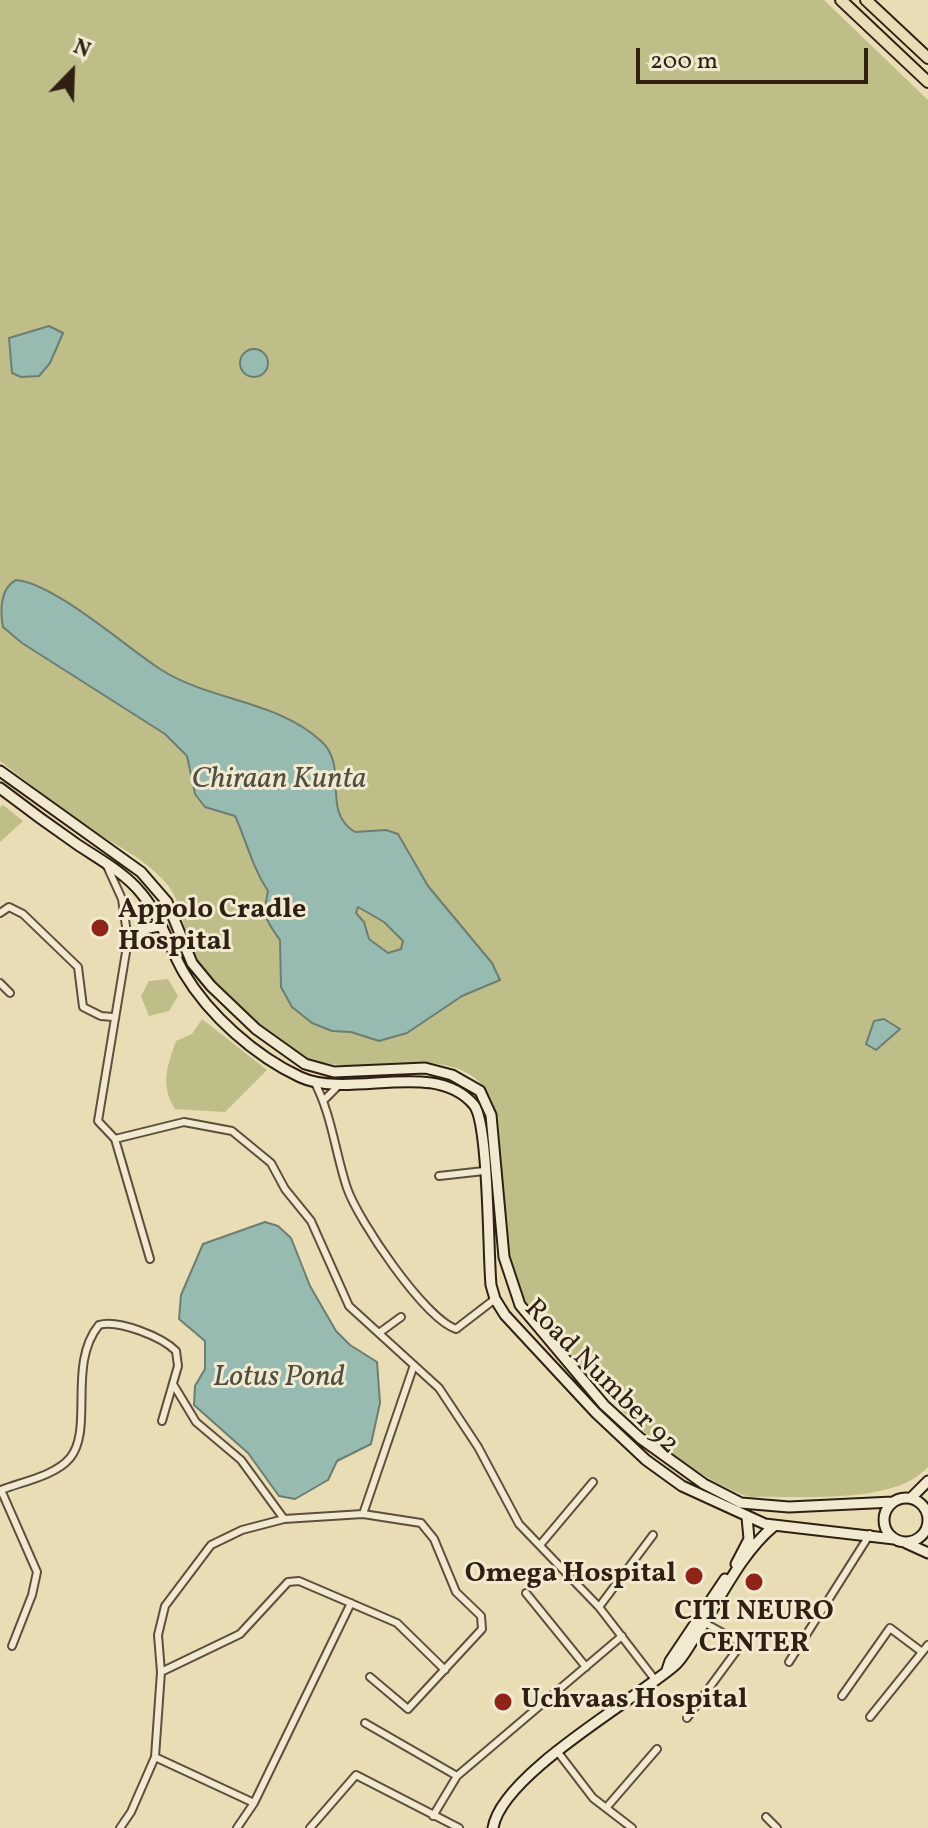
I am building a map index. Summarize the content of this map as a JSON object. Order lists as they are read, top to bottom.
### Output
{
  "streets": {
    "main road": ["Road Number 92"]
  },
  "water": ["Chiraan Kunta", "Lotus Pond"],
  "places": [
    "Appolo Cradle Hospital",
    "Omega Hospital",
    "CITI NEURO CENTER",
    "Uchvaas Hospital"
  ],
  "scale_bar": "200 m",
  "north": "top right"
}
